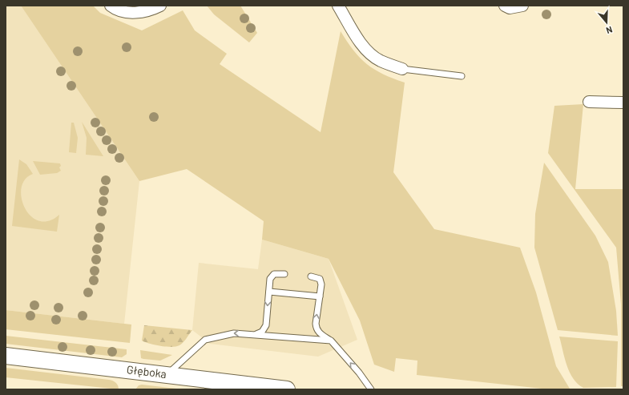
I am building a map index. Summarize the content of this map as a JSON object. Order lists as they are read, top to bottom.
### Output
{
  "streets": {
    "street": ["Głęboka"]
  },
  "north": "bottom"
}
